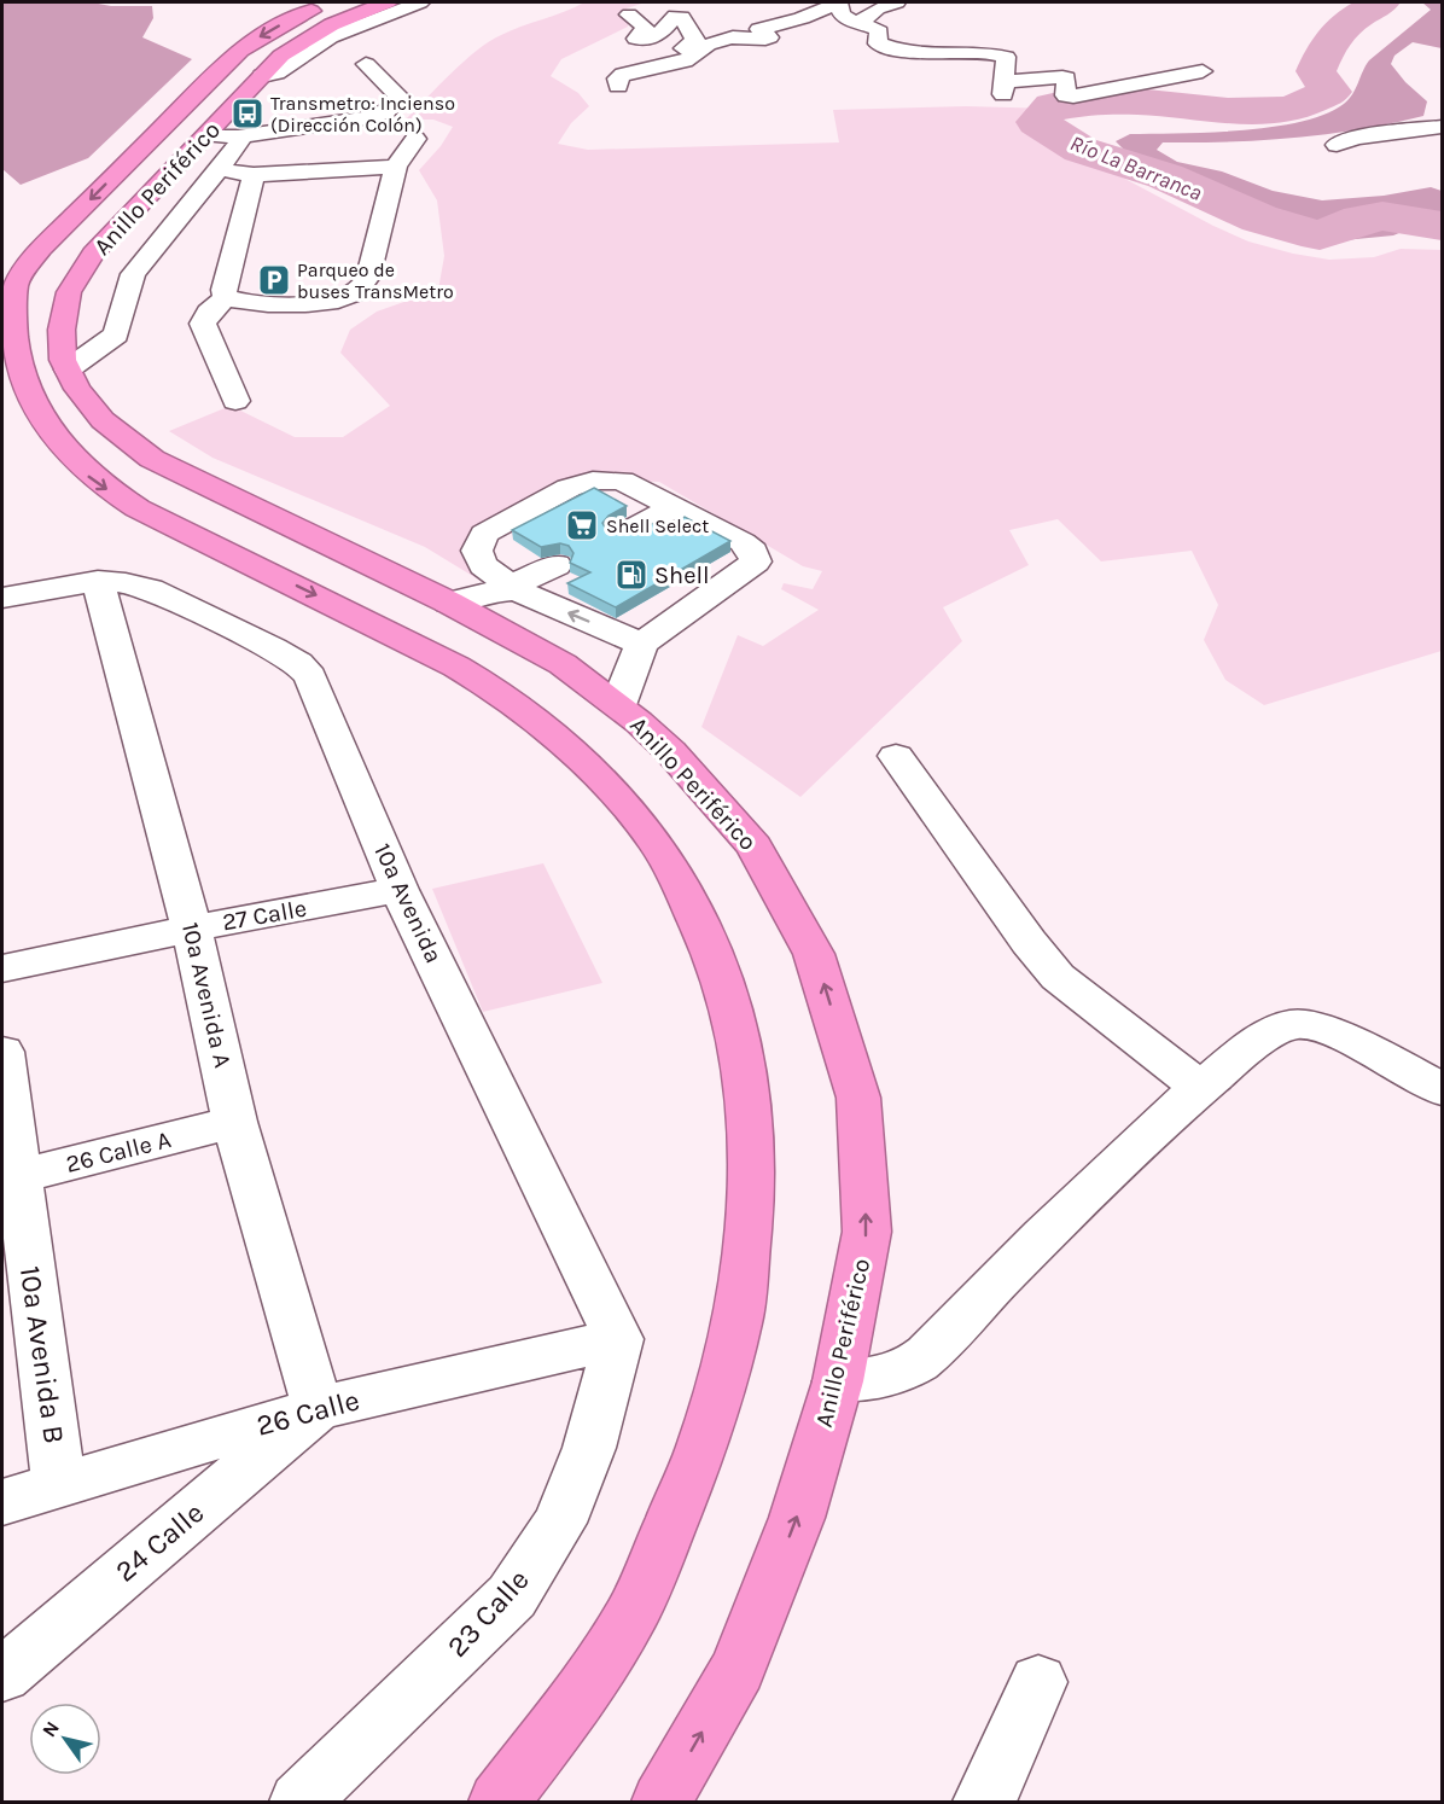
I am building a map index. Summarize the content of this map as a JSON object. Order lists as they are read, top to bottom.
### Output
{
  "streets": {
    "highway": ["Anillo Periférico"],
    "street": [
      "10a Avenida",
      "27 Calle",
      "10a Avenida A",
      "26 Calle A",
      "10a Avenida B",
      "26 Calle",
      "24 Calle",
      "23 Calle"
    ]
  },
  "crossings": [
    ["10a Avenida", "27 Calle"],
    ["10a Avenida", "10a Avenida A"],
    ["10a Avenida", "26 Calle"],
    ["10a Avenida", "23 Calle"],
    ["27 Calle", "10a Avenida A"],
    ["10a Avenida A", "26 Calle A"],
    ["10a Avenida A", "26 Calle"],
    ["10a Avenida A", "24 Calle"],
    ["26 Calle A", "10a Avenida B"],
    ["10a Avenida B", "26 Calle"],
    ["26 Calle", "24 Calle"],
    ["26 Calle", "23 Calle"]
  ],
  "water": ["Río La Barranca"],
  "places": {
    "bus stop": ["Transmetro: Incienso (Dirección Colón)"],
    "parking": ["Parqueo de buses TransMetro"],
    "supermarket": ["Shell Select"],
    "fuel station": ["Shell"]
  },
  "north": "top left"
}
